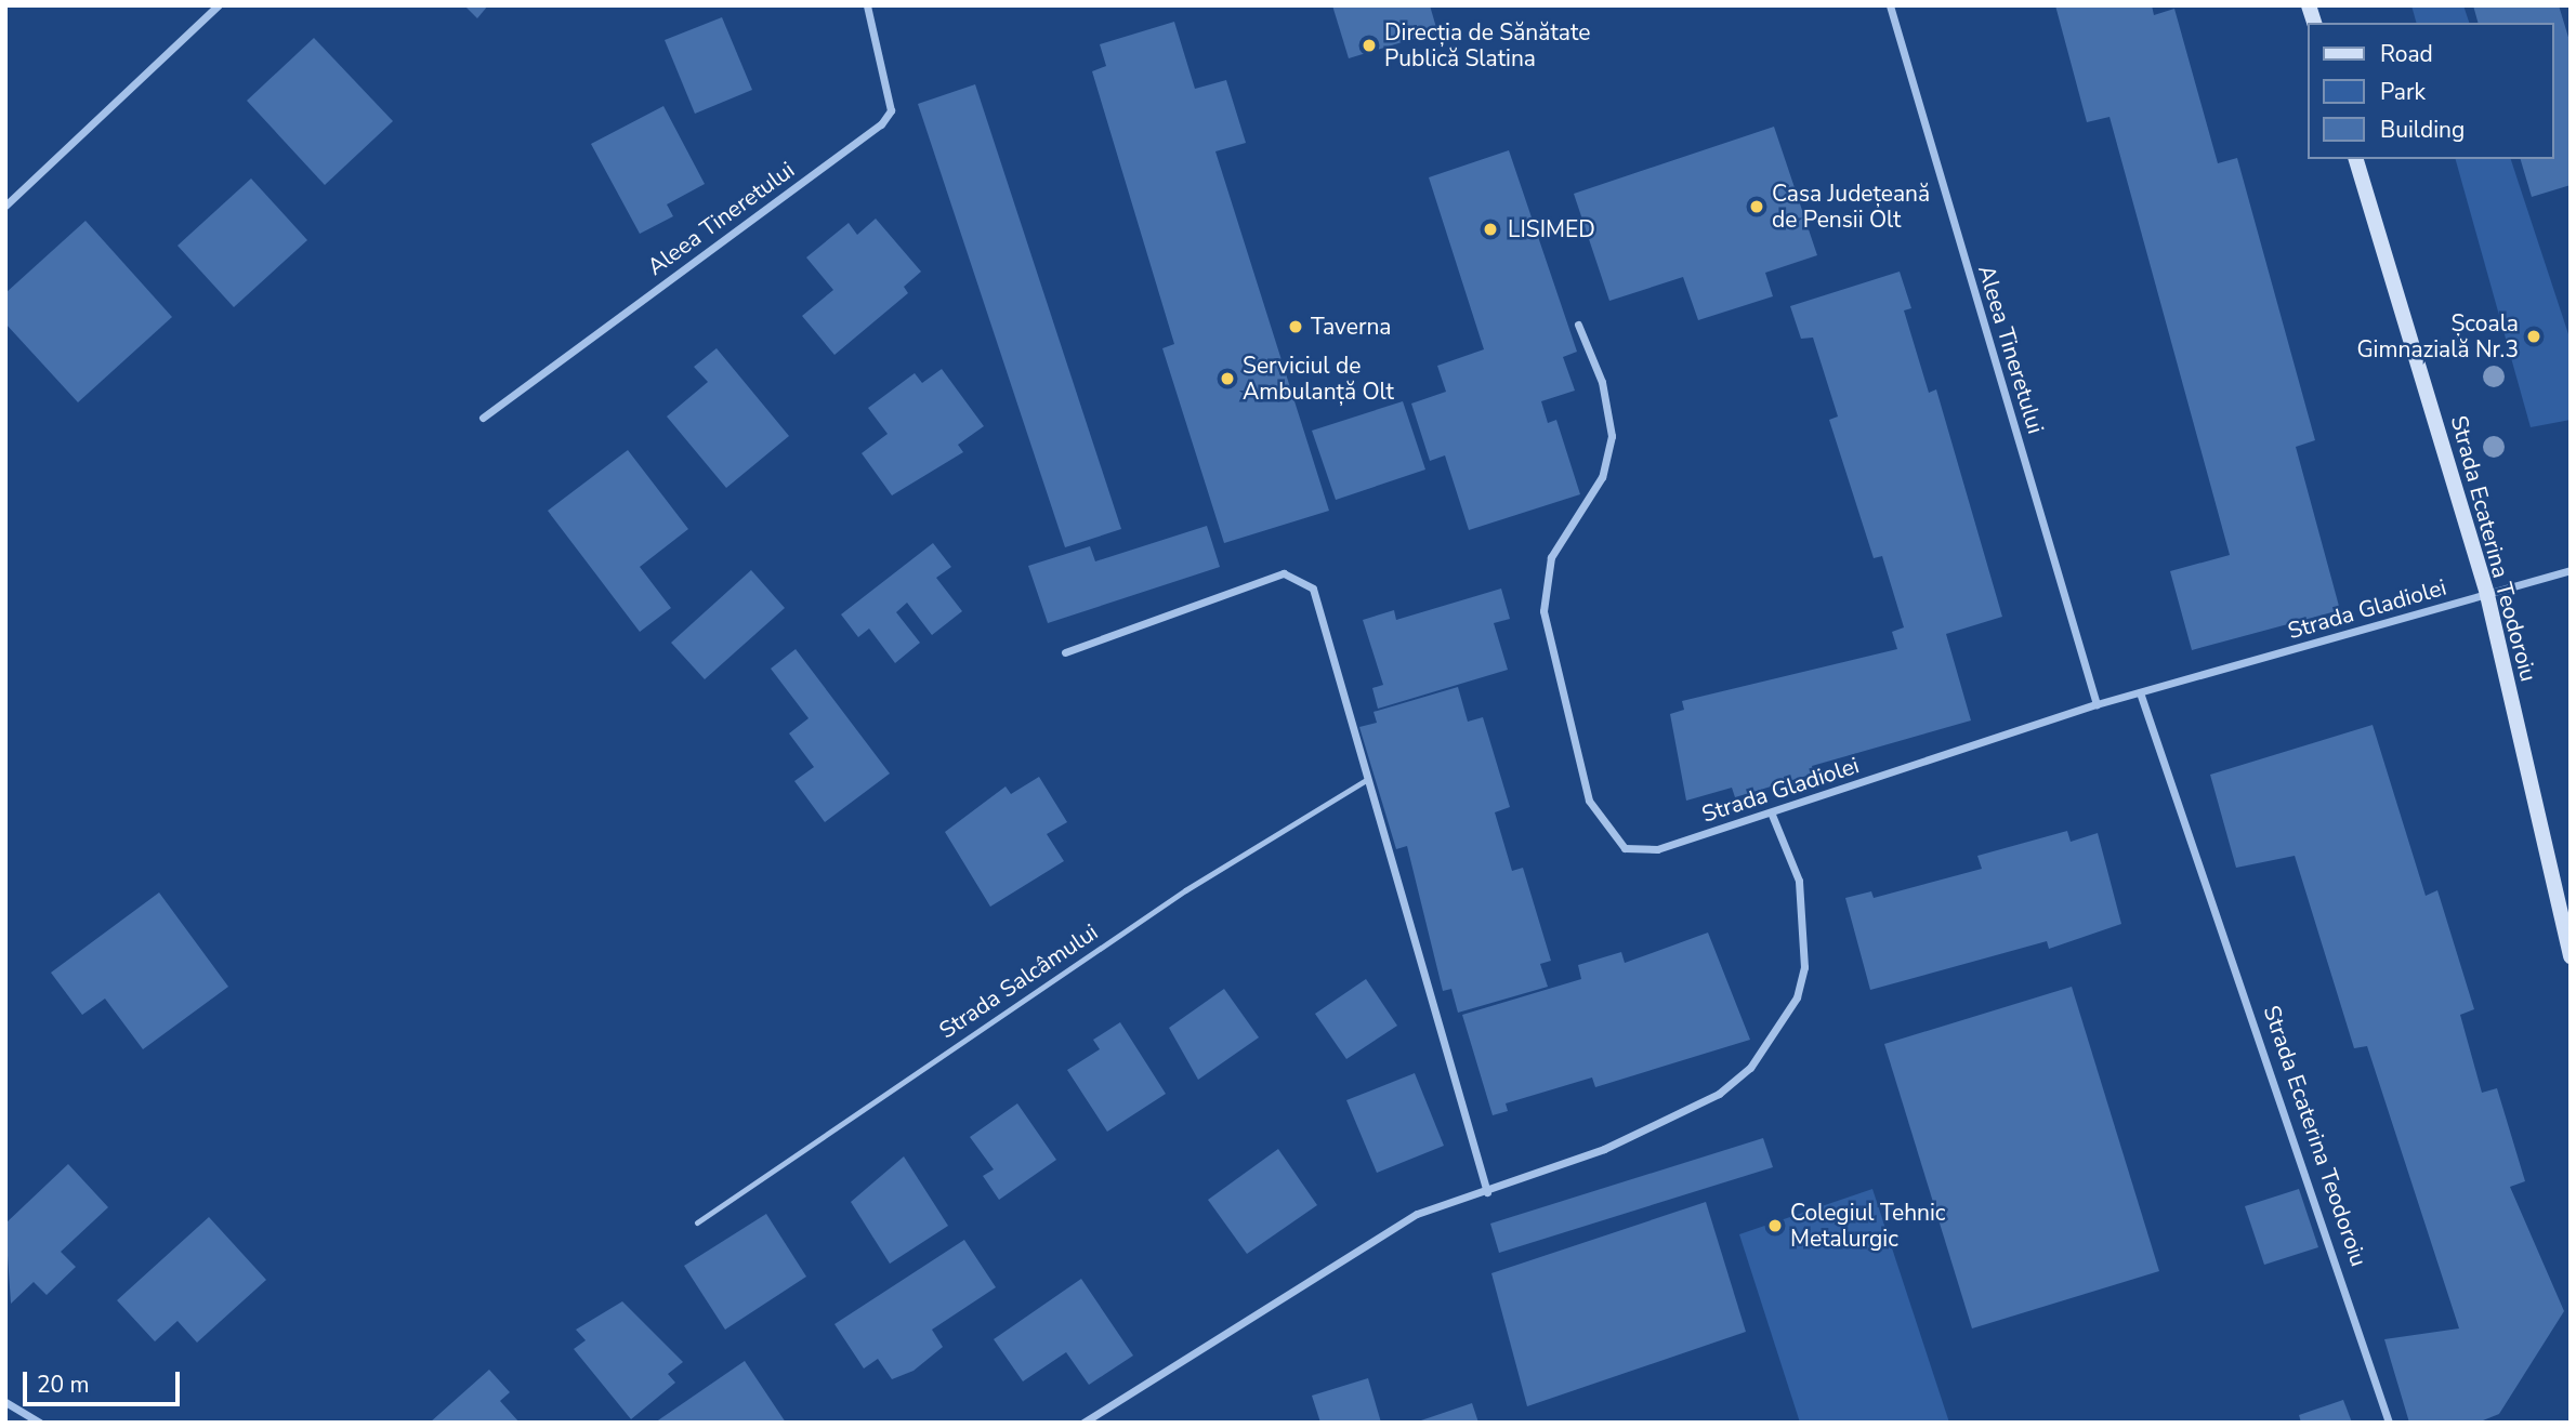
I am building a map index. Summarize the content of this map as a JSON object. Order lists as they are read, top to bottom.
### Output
{
  "streets": {
    "main road": ["Strada Ecaterina Teodoroiu"],
    "street": ["Aleea Tineretului", "Strada Gladiolei"],
    "lane": ["Strada Salcâmului"]
  },
  "crossings": [
    ["Aleea Tineretului", "Strada Gladiolei"],
    ["Strada Ecaterina Teodoroiu", "Strada Gladiolei"]
  ],
  "places": [
    "Direcția de Sănătate Publică Slatina",
    "Casa Județeană de Pensii Olt",
    "LISIMED",
    "Taverna",
    "Școala Gimnazială Nr.3",
    "Serviciul de Ambulanță Olt",
    "Colegiul Tehnic Metalurgic"
  ],
  "legend": ["Road", "Park", "Building"],
  "scale_bar": "20 m"
}
